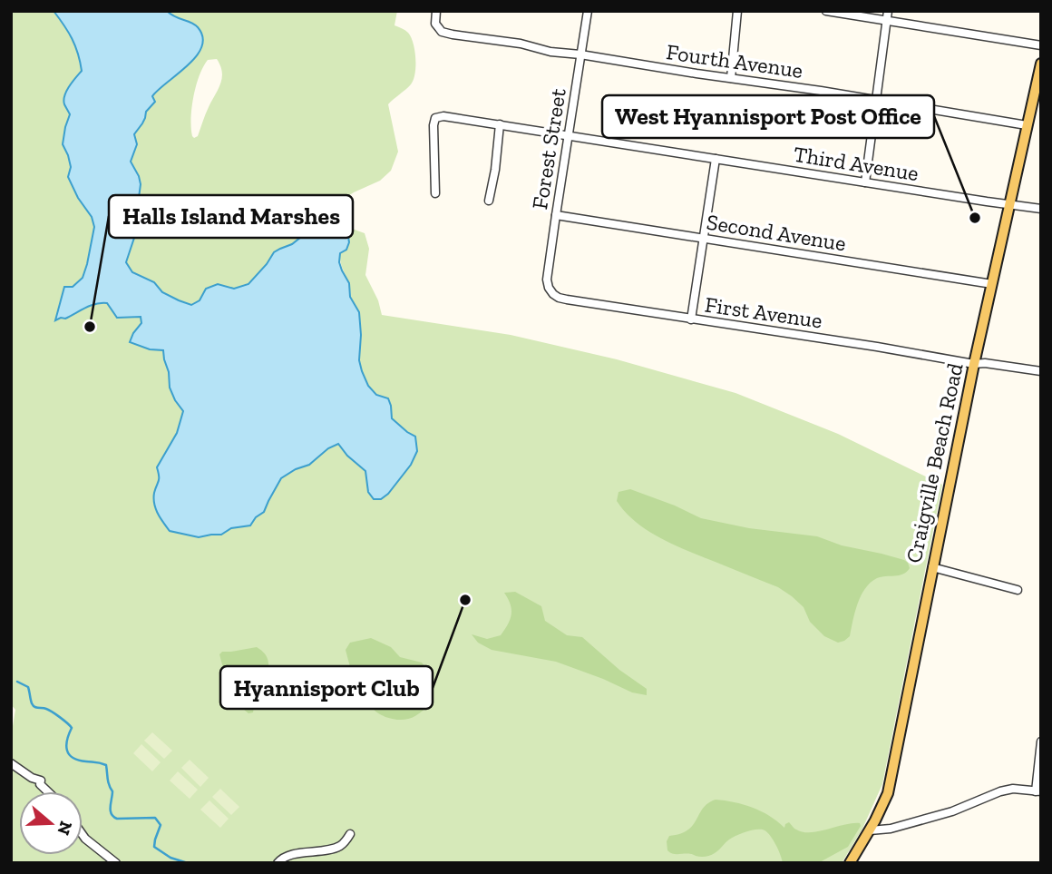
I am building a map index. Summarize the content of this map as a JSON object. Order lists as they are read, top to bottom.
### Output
{
  "streets": {
    "main road": ["Craigville Beach Road"],
    "street": [
      "Fourth Avenue",
      "Forest Street",
      "Third Avenue",
      "Second Avenue",
      "First Avenue"
    ]
  },
  "crossings": [
    ["Fourth Avenue", "Forest Street"],
    ["Fourth Avenue", "Craigville Beach Road"],
    ["Forest Street", "Third Avenue"],
    ["Forest Street", "Second Avenue"],
    ["Forest Street", "First Avenue"],
    ["Third Avenue", "Craigville Beach Road"],
    ["Second Avenue", "Craigville Beach Road"],
    ["First Avenue", "Craigville Beach Road"]
  ],
  "places": ["West Hyannisport Post Office", "Halls Island Marshes", "Hyannisport Club"],
  "north": "right"
}
